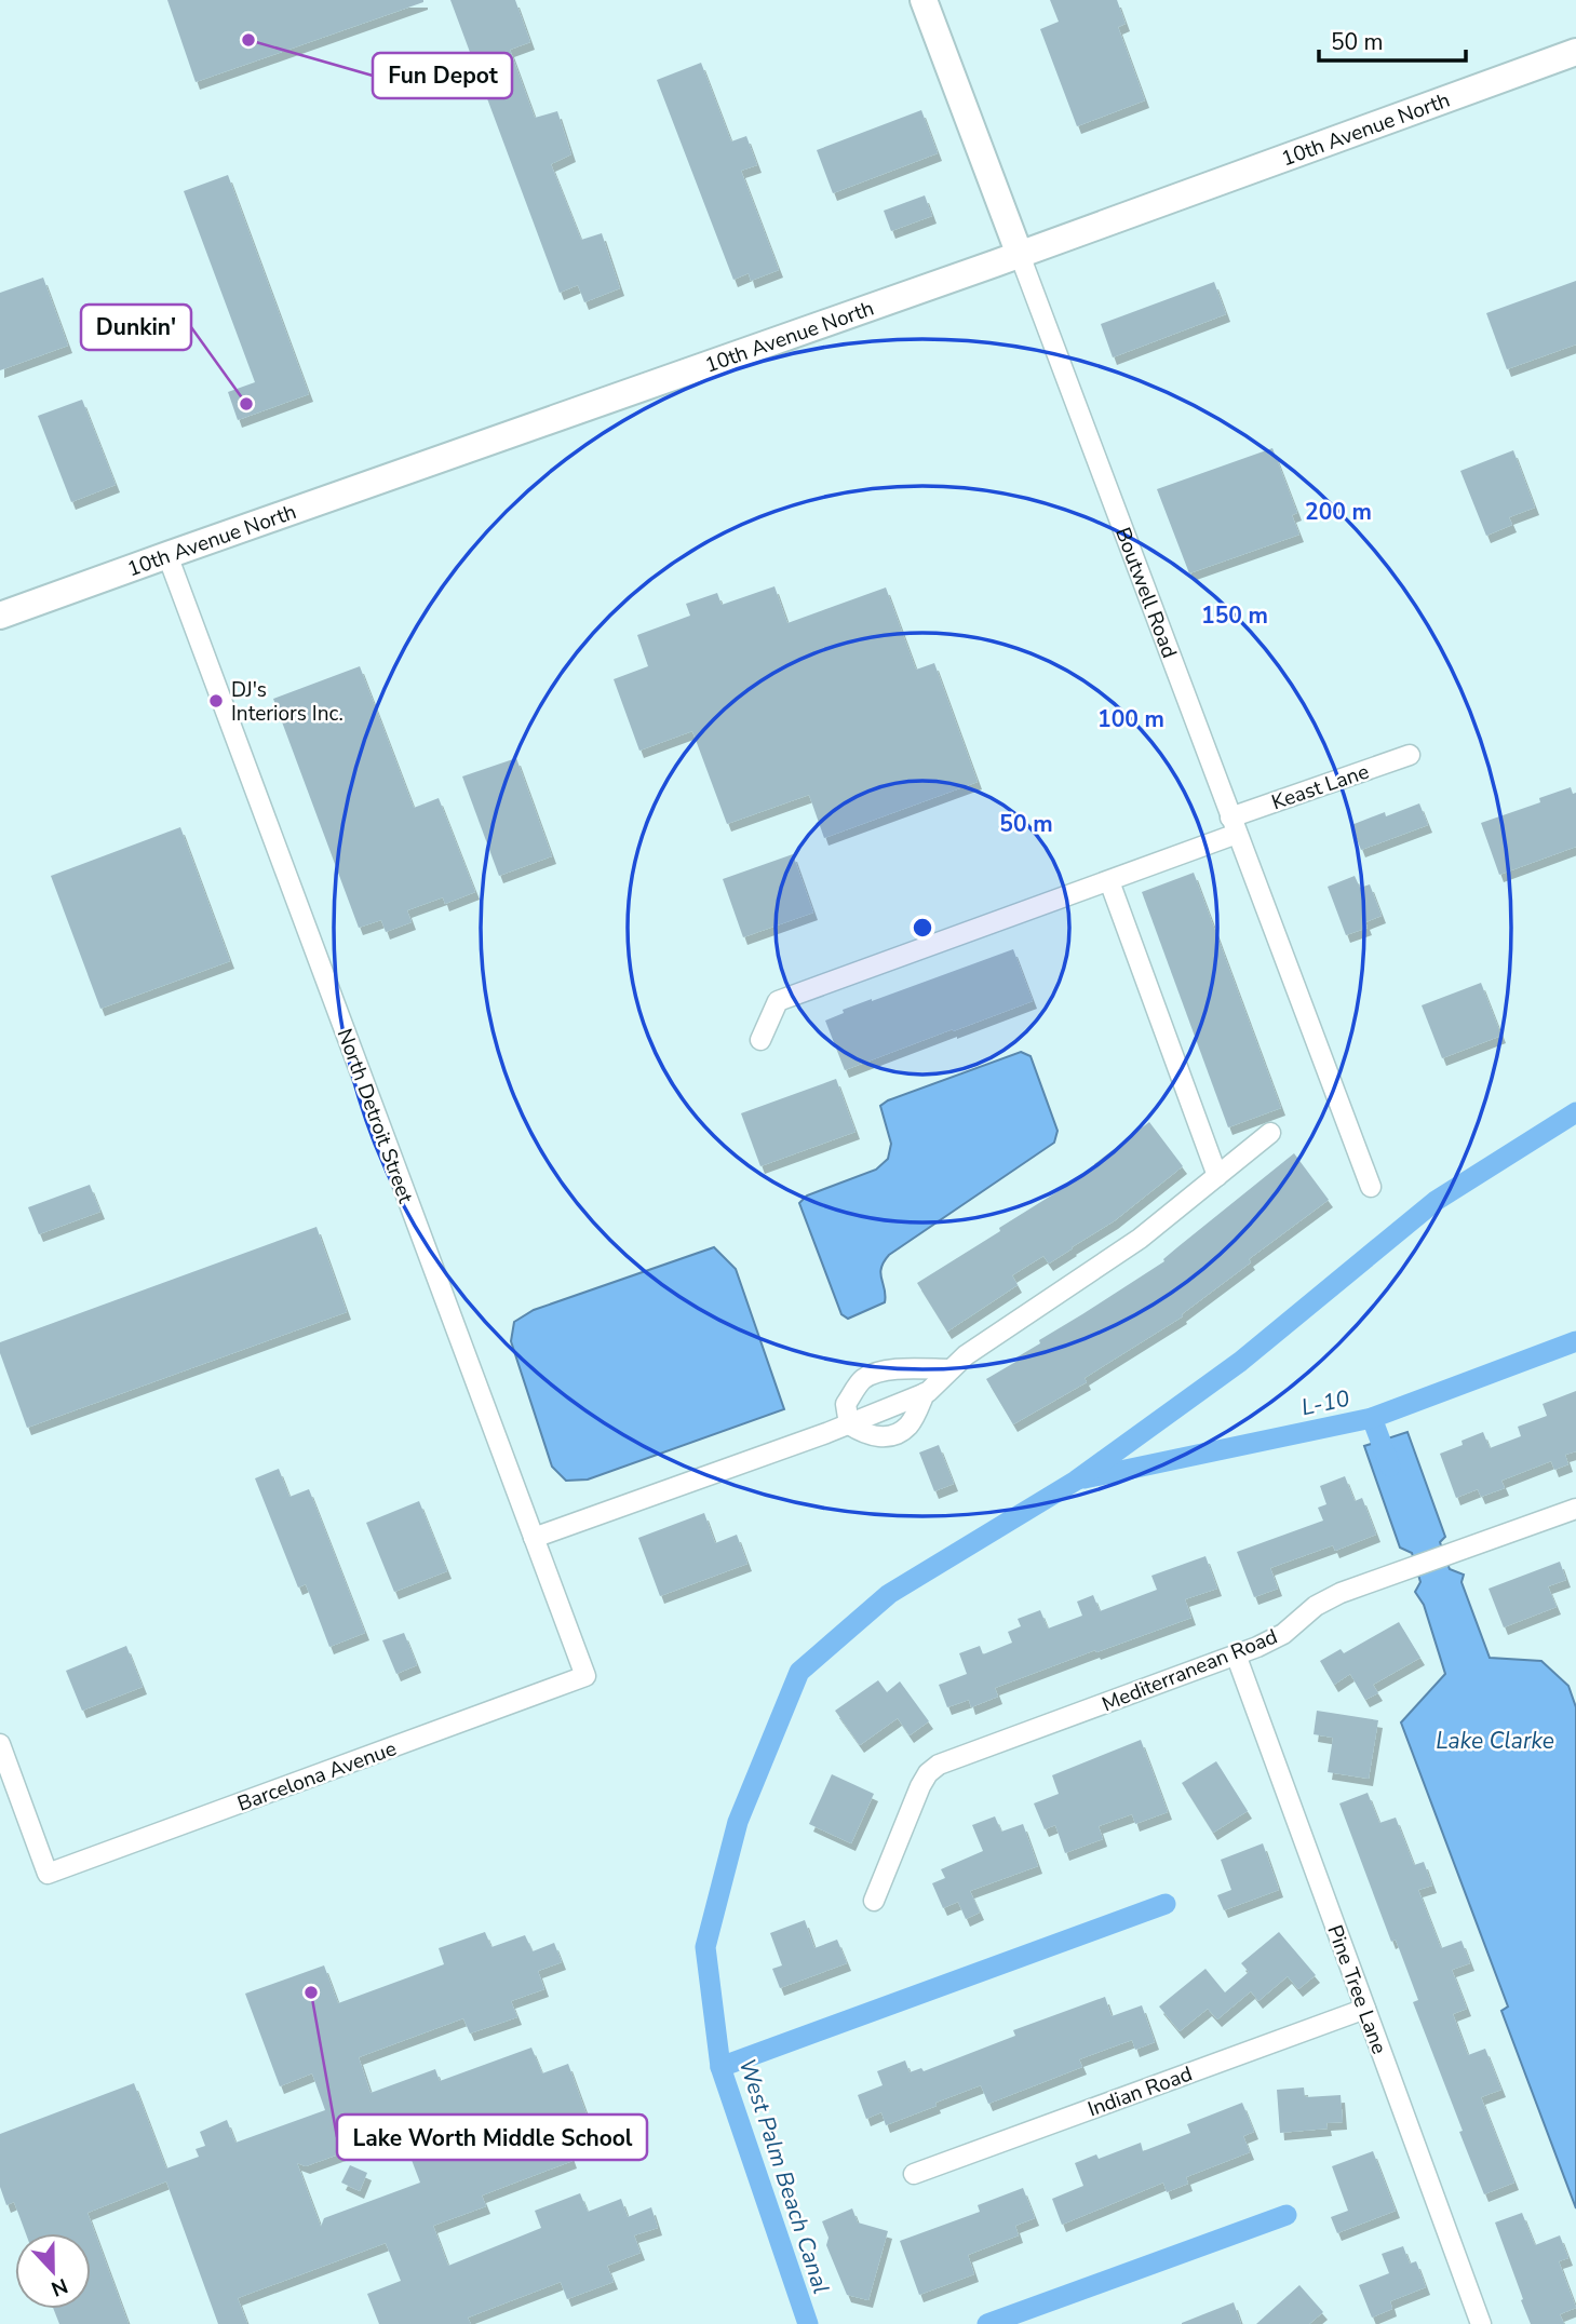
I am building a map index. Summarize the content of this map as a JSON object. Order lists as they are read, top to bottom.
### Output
{
  "streets": {
    "street": [
      "10th Avenue North",
      "Boutwell Road",
      "Keast Lane",
      "North Detroit Street",
      "Mediterranean Road",
      "Barcelona Avenue",
      "Pine Tree Lane",
      "Indian Road"
    ]
  },
  "crossings": [
    ["10th Avenue North", "Boutwell Road"],
    ["10th Avenue North", "North Detroit Street"],
    ["Boutwell Road", "Keast Lane"],
    ["North Detroit Street", "Barcelona Avenue"],
    ["Mediterranean Road", "Pine Tree Lane"],
    ["Pine Tree Lane", "Indian Road"]
  ],
  "water": ["L-10", "Lake Clarke", "West Palm Beach Canal"],
  "places": [
    "Fun Depot",
    "Dunkin'",
    "DJ's Interiors Inc.",
    "Lake Worth Middle School"
  ],
  "scale_bar": "50 m",
  "north": "bottom",
  "rings": [
    "200 m",
    "150 m",
    "100 m",
    "50 m"
  ]
}
